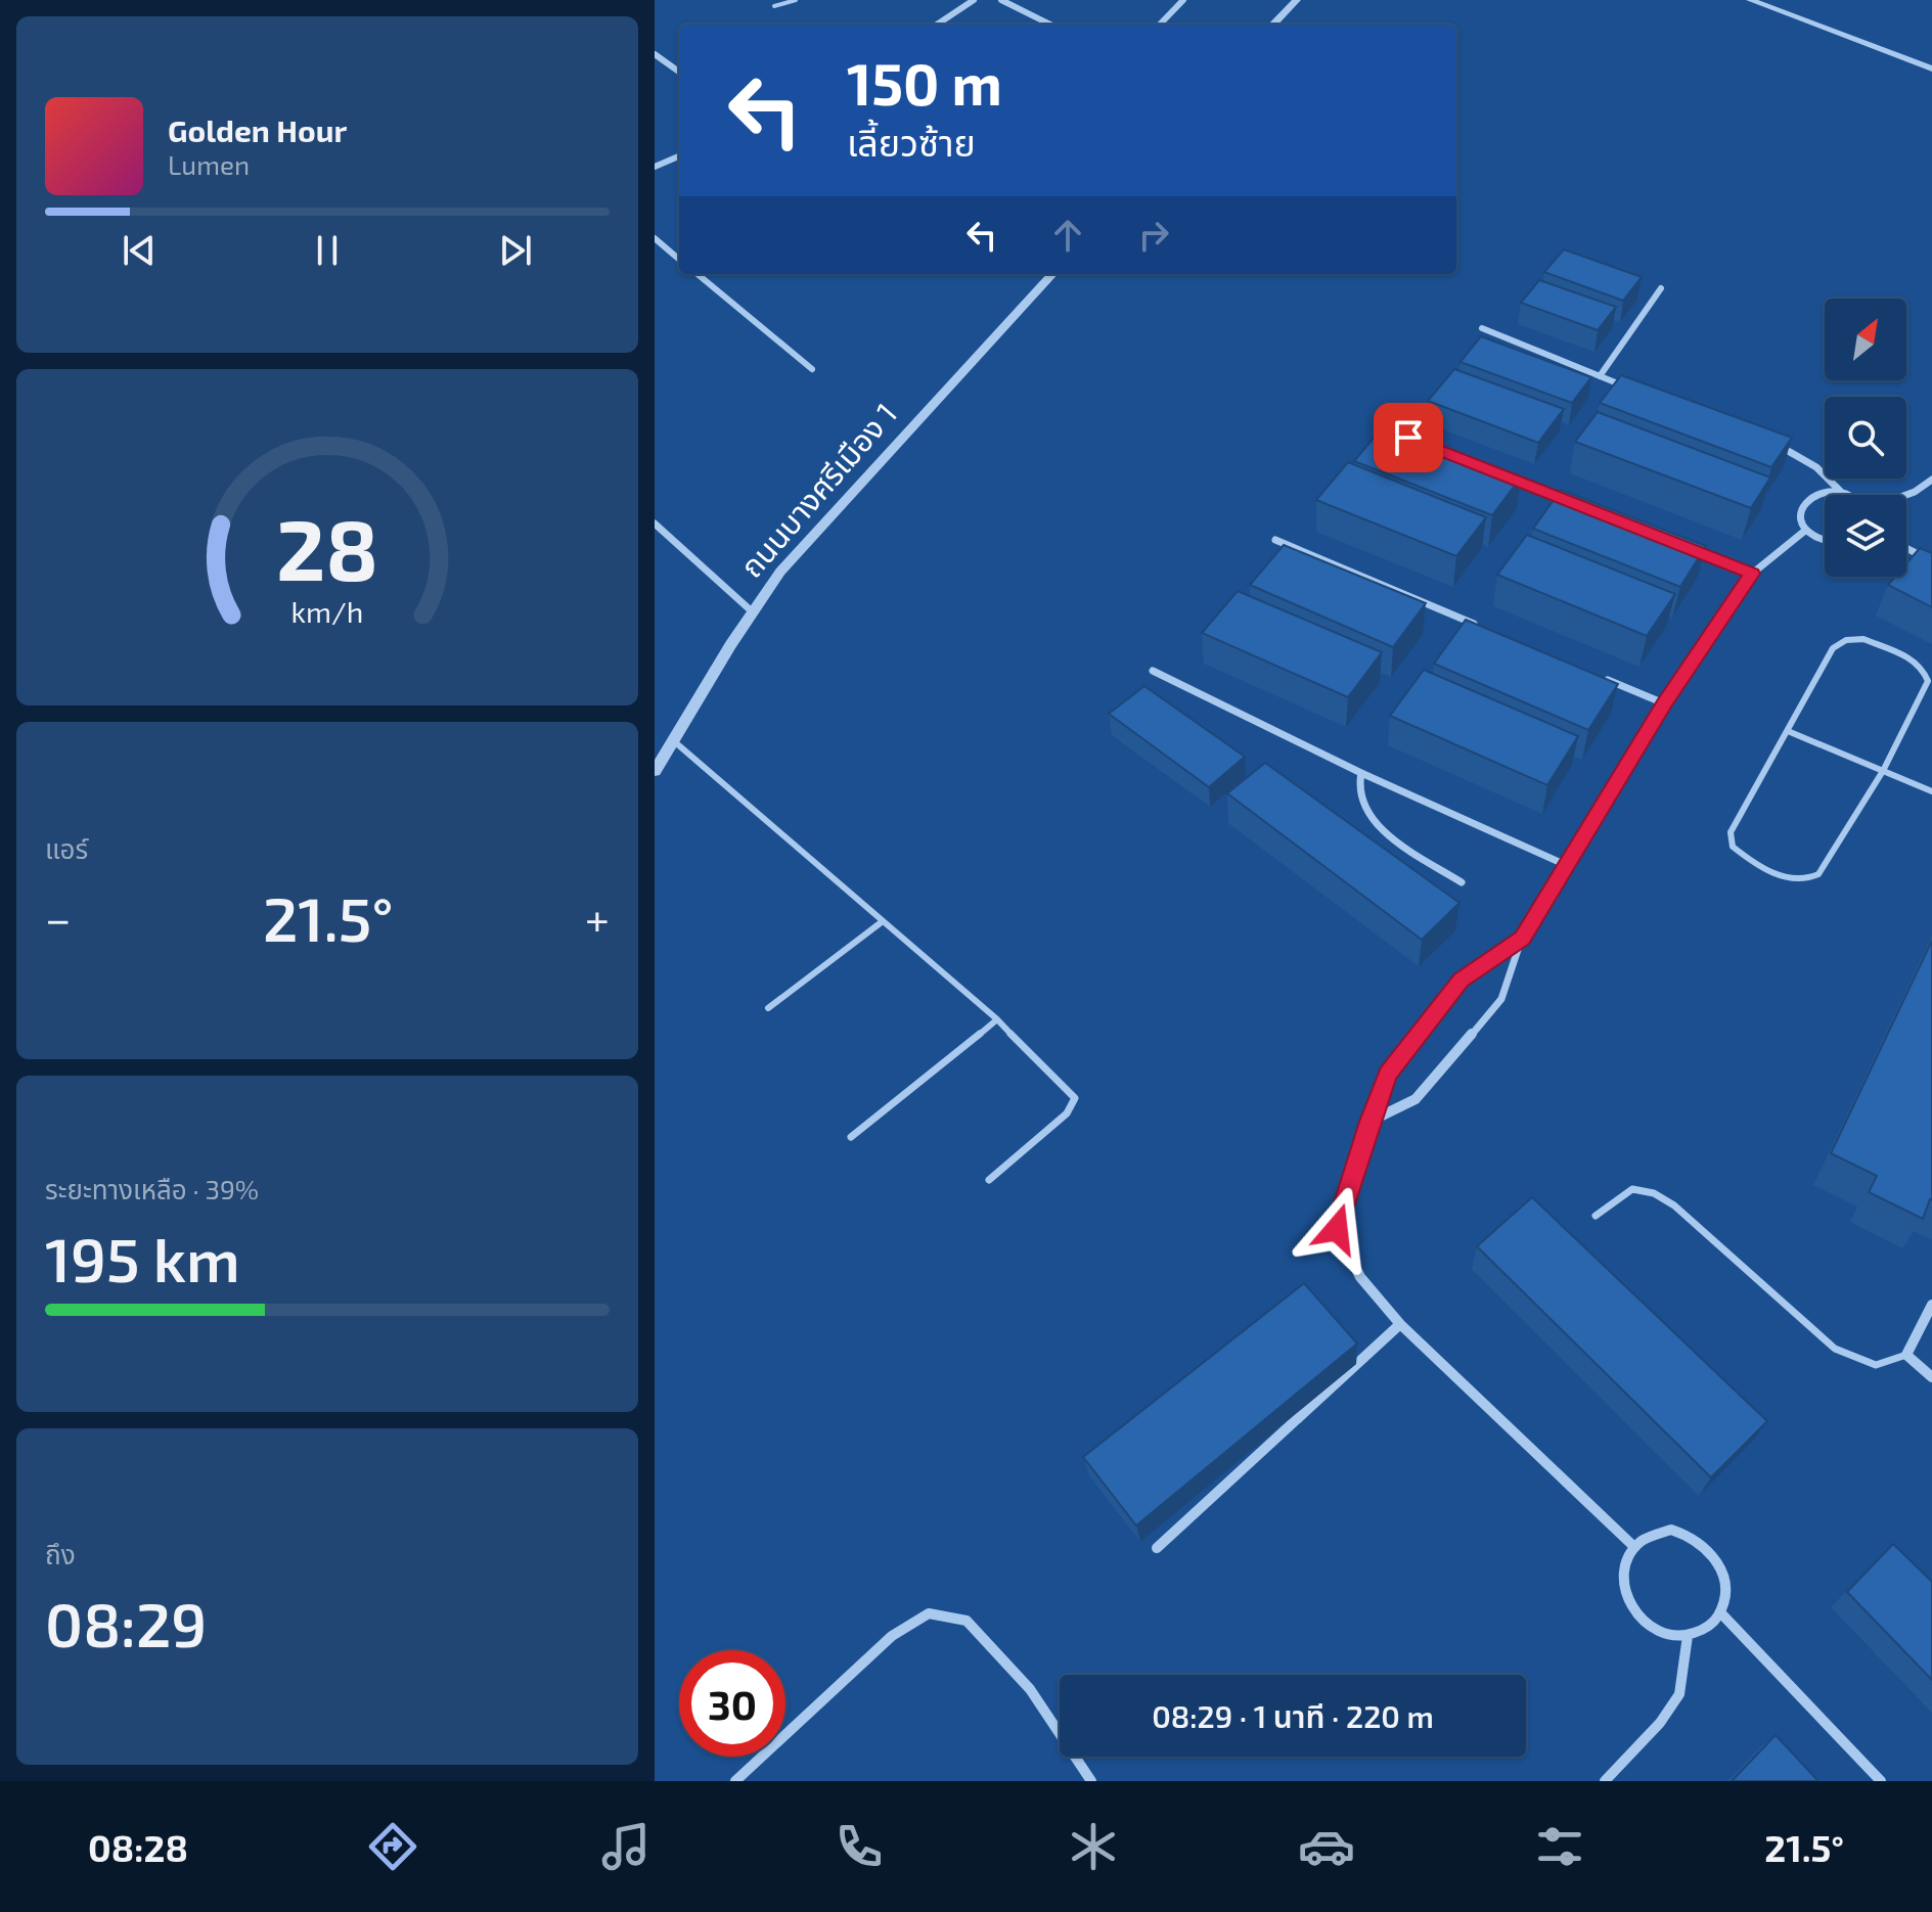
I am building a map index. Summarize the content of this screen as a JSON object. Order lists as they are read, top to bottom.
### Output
{
  "streets": {
    "street": ["ถนนบางศรีเมือง 1"]
  },
  "north": "top right",
  "page": {
    "turn": ["150 m", "เลี้ยวซ้าย"],
    "song": ["Golden Hour", "Lumen"],
    "tile": [
      "แอร์",
      ["ระยะทางเหลือ · 39%", "195 km"],
      ["ถึง", "08:29"]
    ],
    "heat": ["−", "21.5°", "+"],
    "limit": "30",
    "trip": "08:29 · 1 นาที · 220 m",
    "tabs": ["08:28", "21.5°"],
    "gauge": ["28", "km/h"]
  }
}
